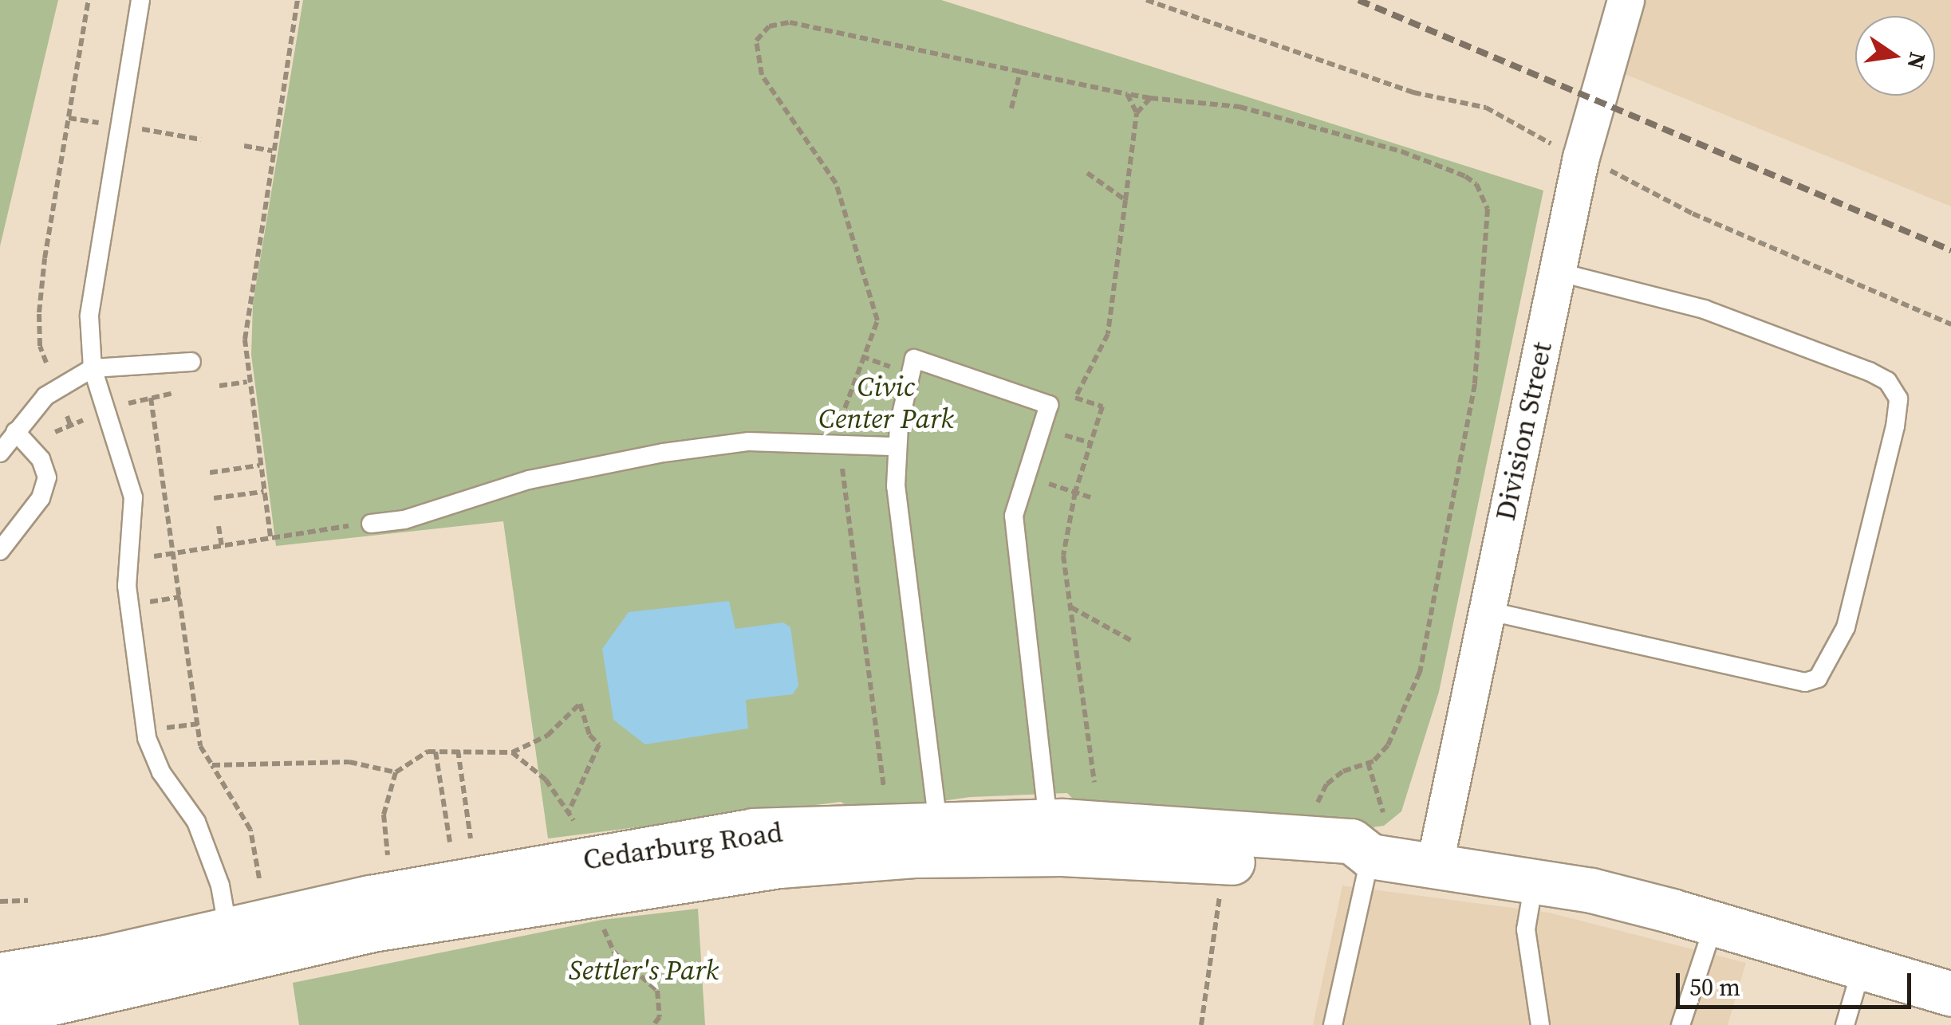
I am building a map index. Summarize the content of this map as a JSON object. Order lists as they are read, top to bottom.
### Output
{
  "streets": {
    "main road": ["Cedarburg Road"],
    "street": ["Division Street"]
  },
  "crossings": [
    ["Division Street", "Cedarburg Road"]
  ],
  "parks": ["Civic Center Park", "Settler's Park"],
  "scale_bar": "50 m",
  "north": "right"
}
